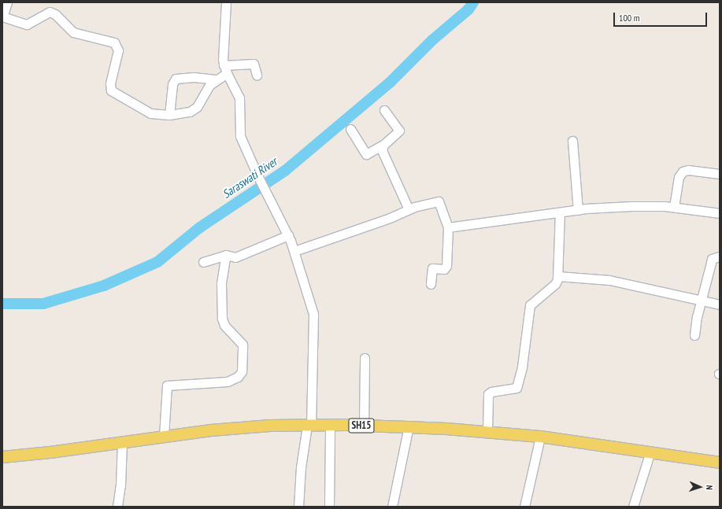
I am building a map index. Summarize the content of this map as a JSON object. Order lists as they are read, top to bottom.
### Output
{
  "streets": {
    "main road": ["SH15"]
  },
  "water": ["Saraswati River"],
  "scale_bar": "100 m",
  "north": "right"
}
